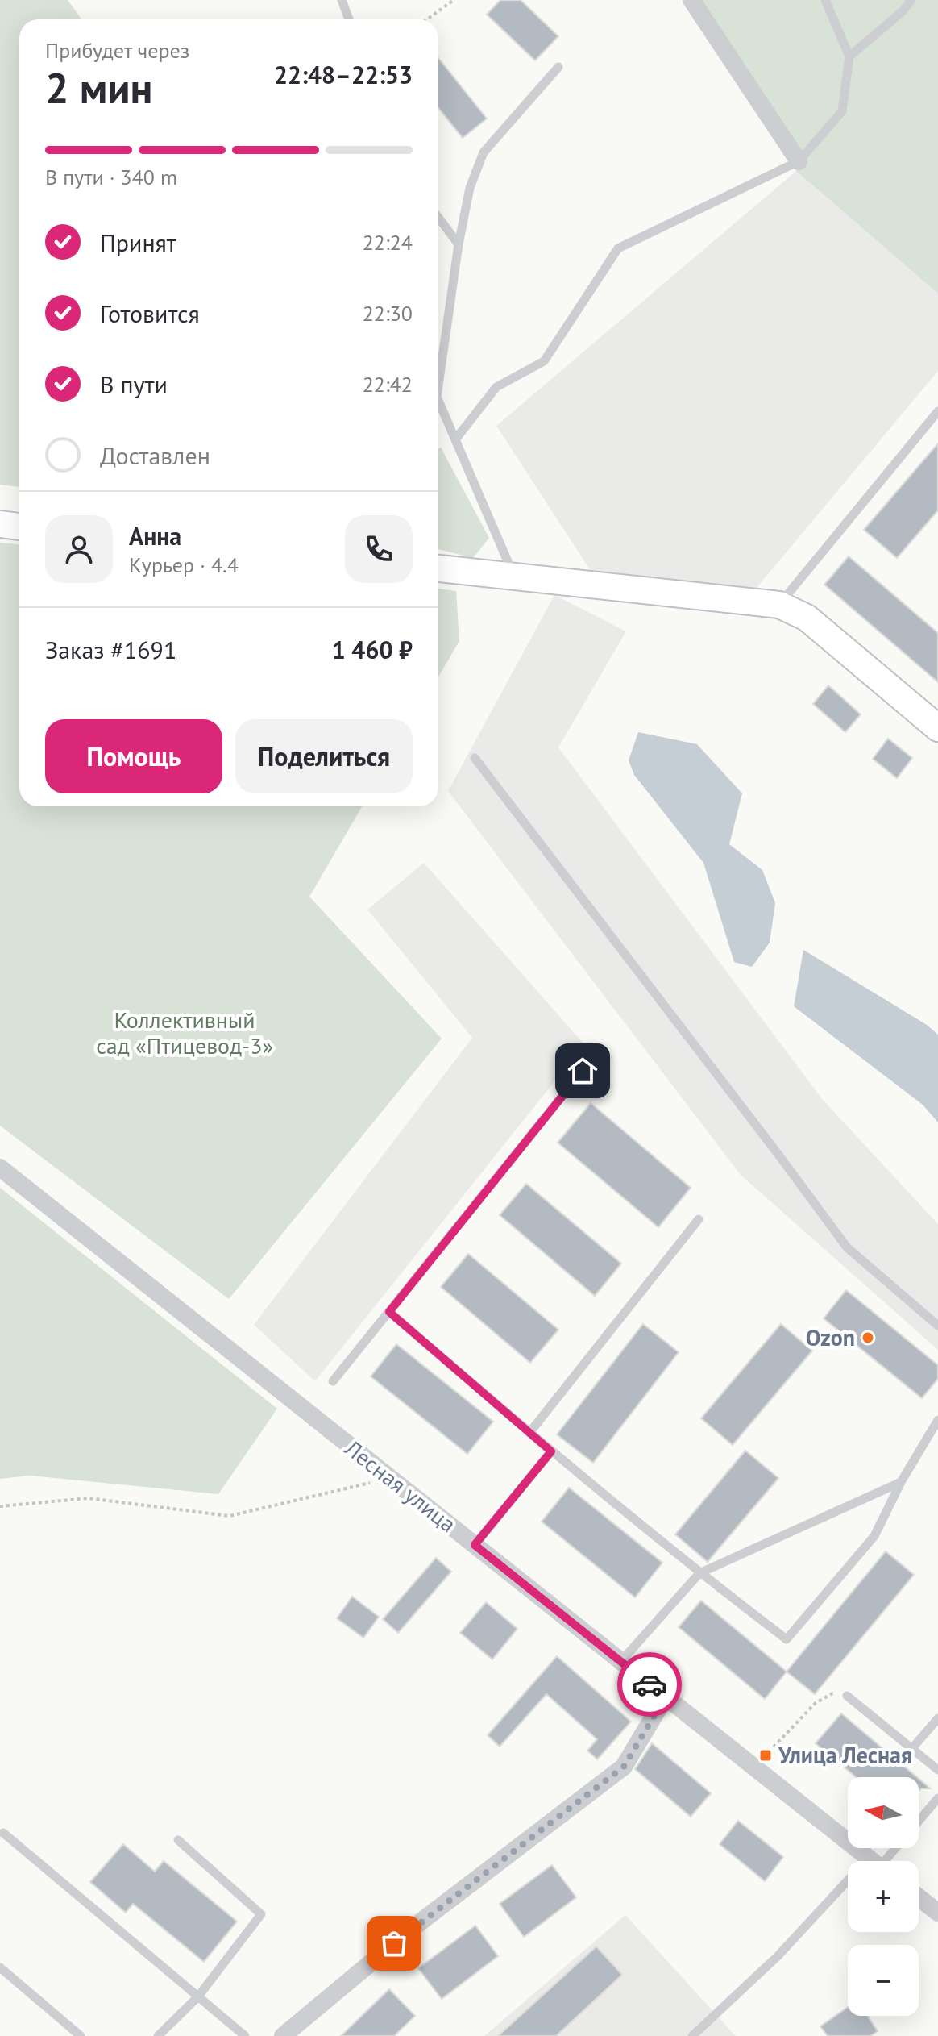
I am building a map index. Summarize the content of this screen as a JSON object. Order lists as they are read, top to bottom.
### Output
{
  "streets": {
    "street": ["Лесная улица"]
  },
  "parks": ["Коллективный сад «Птицевод-3»"],
  "places": {
    "other": ["Ozon"],
    "transit": ["Улица Лесная"]
  },
  "north": "left",
  "page": {
    "heading": ["2 мин", "Прибудет через", "22:48–22:53"],
    "panel": [
      "Анна",
      "Курьер · 4.4",
      "Заказ #1691",
      "1 460 ₽"
    ],
    "bar": "В пути · 340 m",
    "list": [
      ["Принят", "22:24"],
      ["Готовится", "22:30"],
      ["В пути", "22:42"],
      "Доставлен"
    ],
    "buttons": ["Помощь", "Поделиться"],
    "map_buttons": ["+", "−"]
  }
}
